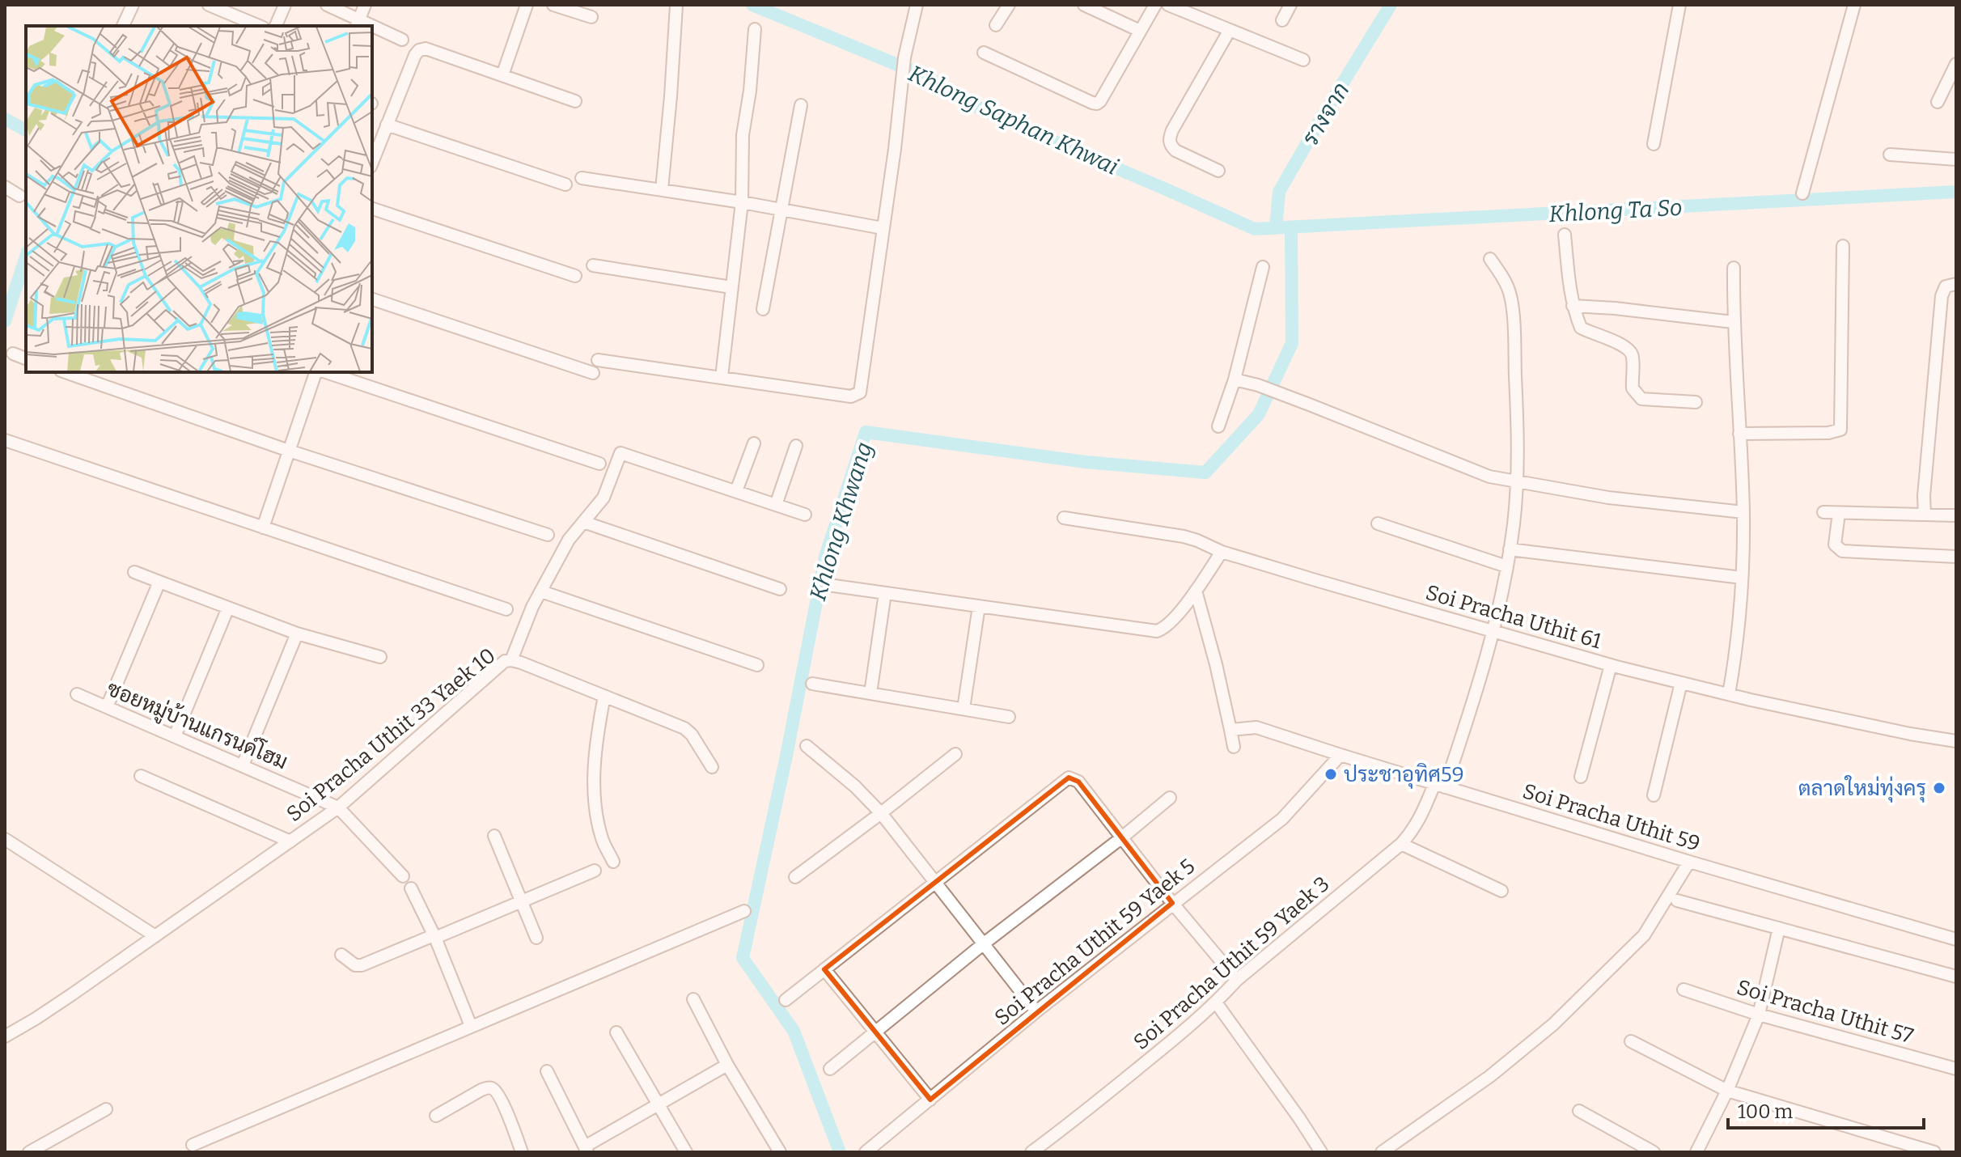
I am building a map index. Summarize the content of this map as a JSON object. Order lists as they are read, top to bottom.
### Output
{
  "streets": {
    "street": [
      "Soi Pracha Uthit 61",
      "ซอยหมู่บ้านแกรนด์โฮม",
      "Soi Pracha Uthit 33 Yaek 10",
      "Soi Pracha Uthit 59",
      "Soi Pracha Uthit 59 Yaek 5",
      "Soi Pracha Uthit 59 Yaek 3",
      "Soi Pracha Uthit 57"
    ]
  },
  "crossings": [
    ["Soi Pracha Uthit 61", "Soi Pracha Uthit 59 Yaek 3"],
    ["ซอยหมู่บ้านแกรนด์โฮม", "Soi Pracha Uthit 33 Yaek 10"],
    ["Soi Pracha Uthit 59", "Soi Pracha Uthit 59 Yaek 5"],
    ["Soi Pracha Uthit 59", "Soi Pracha Uthit 59 Yaek 3"]
  ],
  "water": [
    "รางจาก",
    "Khlong Saphan Khwai",
    "Khlong Ta So",
    "Khlong Khwang"
  ],
  "places": ["ประชาอุทิศ59", "ตลาดใหม่ทุ่งครุ"],
  "scale_bar": "100 m"
}
